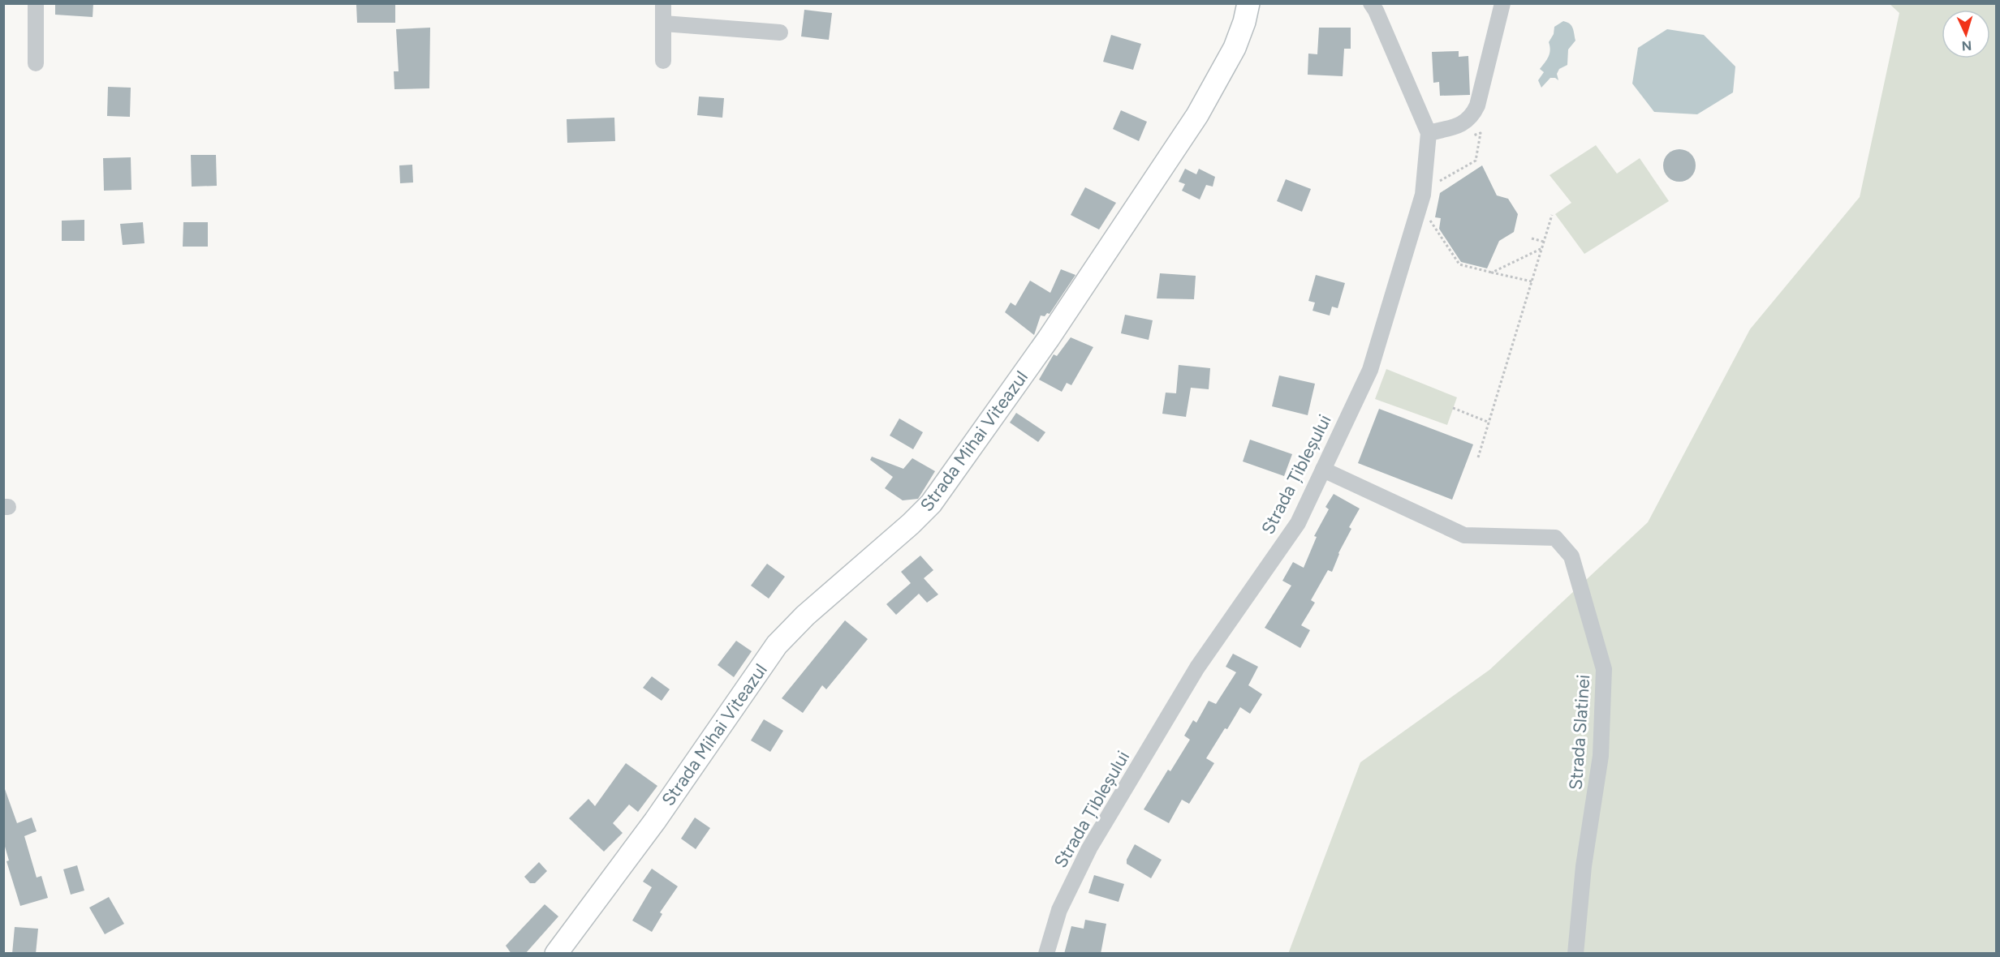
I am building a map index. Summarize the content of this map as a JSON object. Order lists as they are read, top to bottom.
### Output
{
  "streets": {
    "main road": ["Strada Mihai Viteazul"],
    "street": ["Strada Țibleșului", "Strada Slatinei"]
  },
  "crossings": [
    ["Strada Țibleșului", "Strada Slatinei"]
  ],
  "north": "bottom"
}
